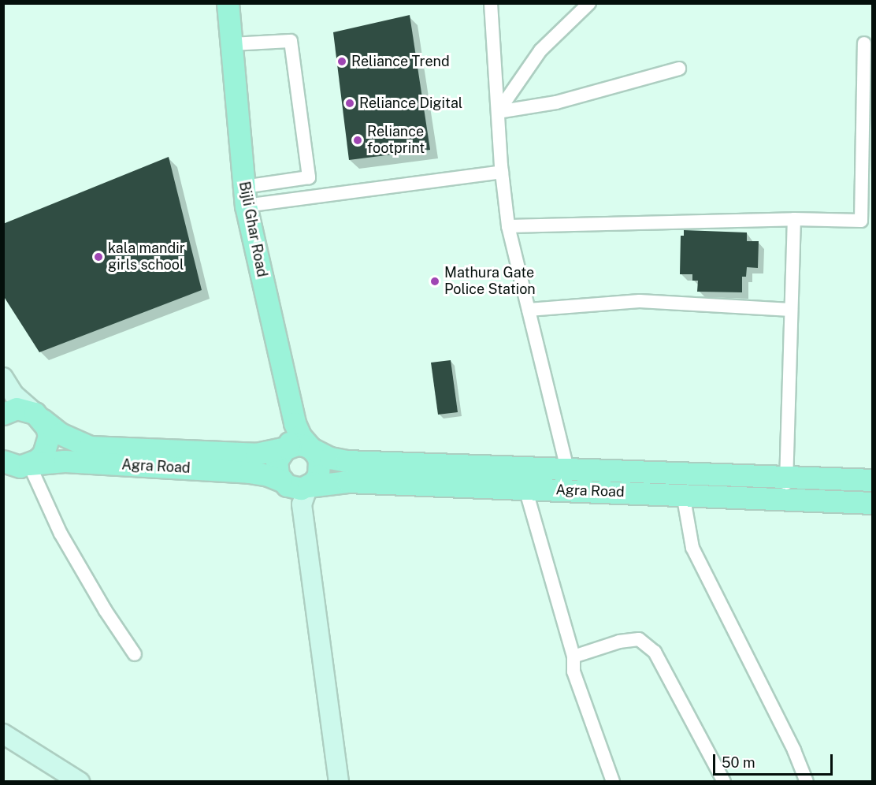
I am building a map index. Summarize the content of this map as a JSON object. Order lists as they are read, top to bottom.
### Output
{
  "streets": {
    "main road": ["Bijli Ghar Road", "Agra Road"]
  },
  "places": [
    "Reliance Trend",
    "Reliance Digital",
    "Reliance footprint",
    "kala mandir girls school",
    "Mathura Gate Police Station"
  ],
  "scale_bar": "50 m"
}
